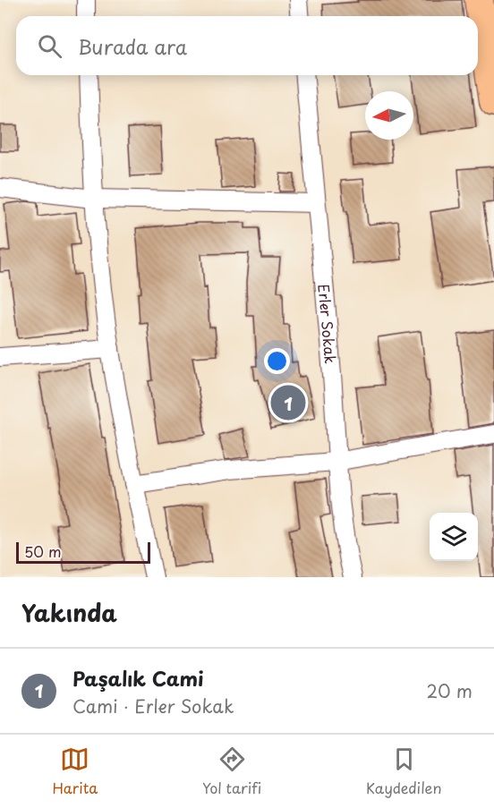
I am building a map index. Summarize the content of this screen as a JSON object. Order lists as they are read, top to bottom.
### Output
{
  "streets": {
    "street": ["Erler Sokak"]
  },
  "scale_bar": "50 m",
  "north": "left",
  "page": {
    "search": "Burada ara",
    "pins": "1",
    "scale": "50 m",
    "heading": "Yakında",
    "list": [
      {
        "mark": "1",
        "name": "Paşalık Cami",
        "note": "Cami · Erler Sokak",
        "value": "20 m"
      }
    ],
    "nav": ["Harita", "Yol tarifi", "Kaydedilen"]
  }
}
